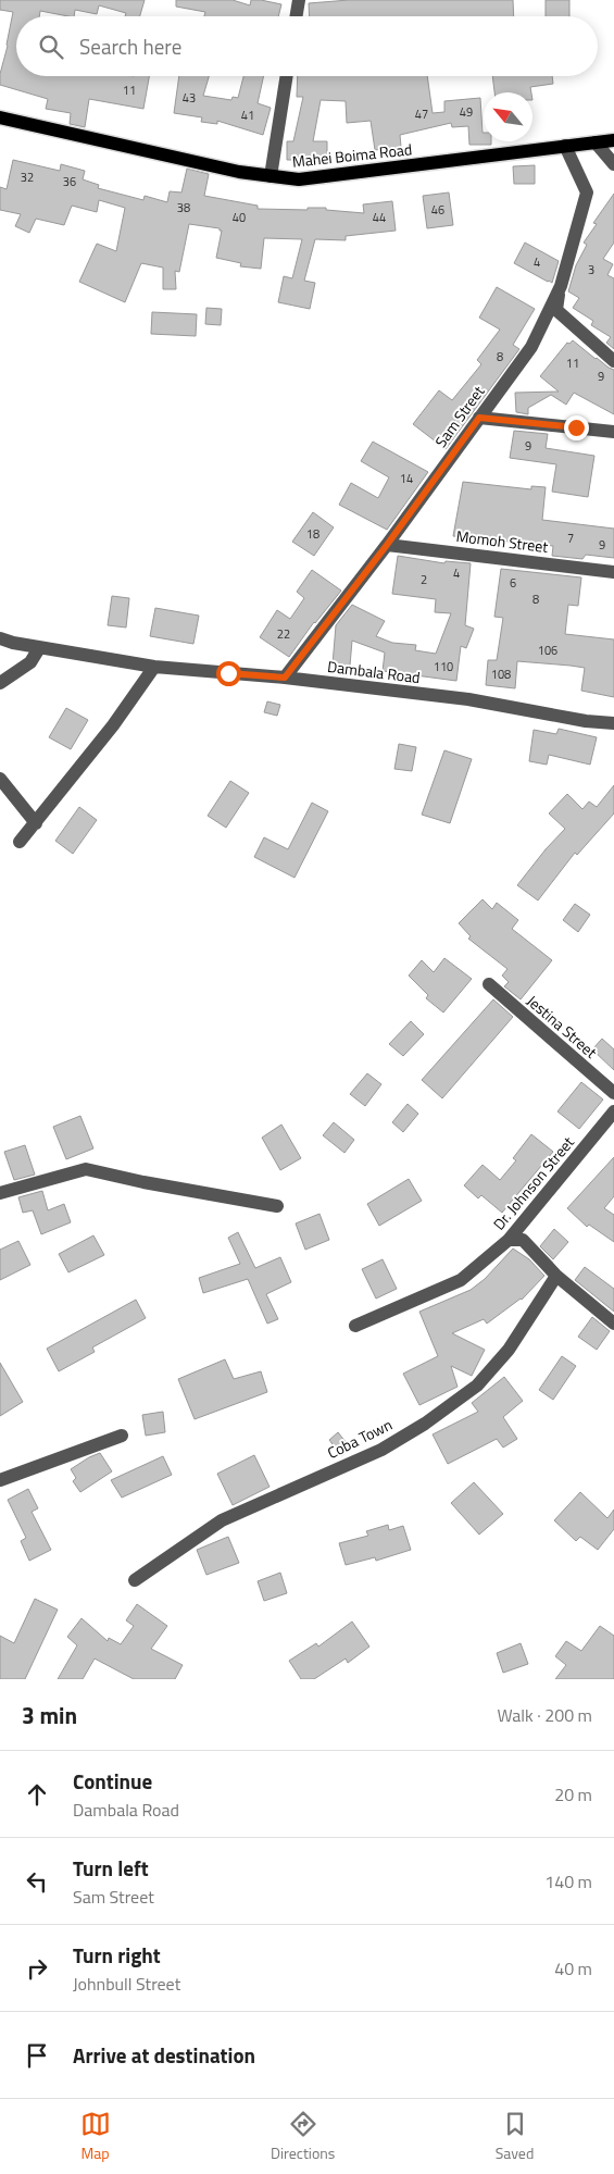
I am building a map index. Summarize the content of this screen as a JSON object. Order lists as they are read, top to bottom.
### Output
{
  "streets": {
    "main road": ["Mahei Boima Road"],
    "street": [
      "Sam Street",
      "Momoh Street",
      "Dambala Road",
      "Jestina Street",
      "Dr. Johnson Street",
      "Coba Town"
    ]
  },
  "crossings": [
    ["Mahei Boima Road", "Sam Street"],
    ["Sam Street", "Momoh Street"],
    ["Sam Street", "Dambala Road"]
  ],
  "house_numbers": [
    "11",
    "43",
    "49",
    "47",
    "41",
    "32",
    "36",
    "38",
    "46",
    "40",
    "44",
    "4",
    "3",
    "8",
    "11",
    "9",
    "9",
    "14",
    "18",
    "7",
    "9",
    "4",
    "2",
    "6",
    "8",
    "22",
    "106",
    "110",
    "108"
  ],
  "north": "top left",
  "page": {
    "search": "Search here",
    "heading": ["3 min", "Walk · 200 m"],
    "list": [
      ["Continue", "Dambala Road", "20 m"],
      ["Turn left", "Sam Street", "140 m"],
      ["Turn right", "Johnbull Street", "40 m"],
      "Arrive at destination"
    ],
    "nav": ["Map", "Directions", "Saved"]
  }
}
